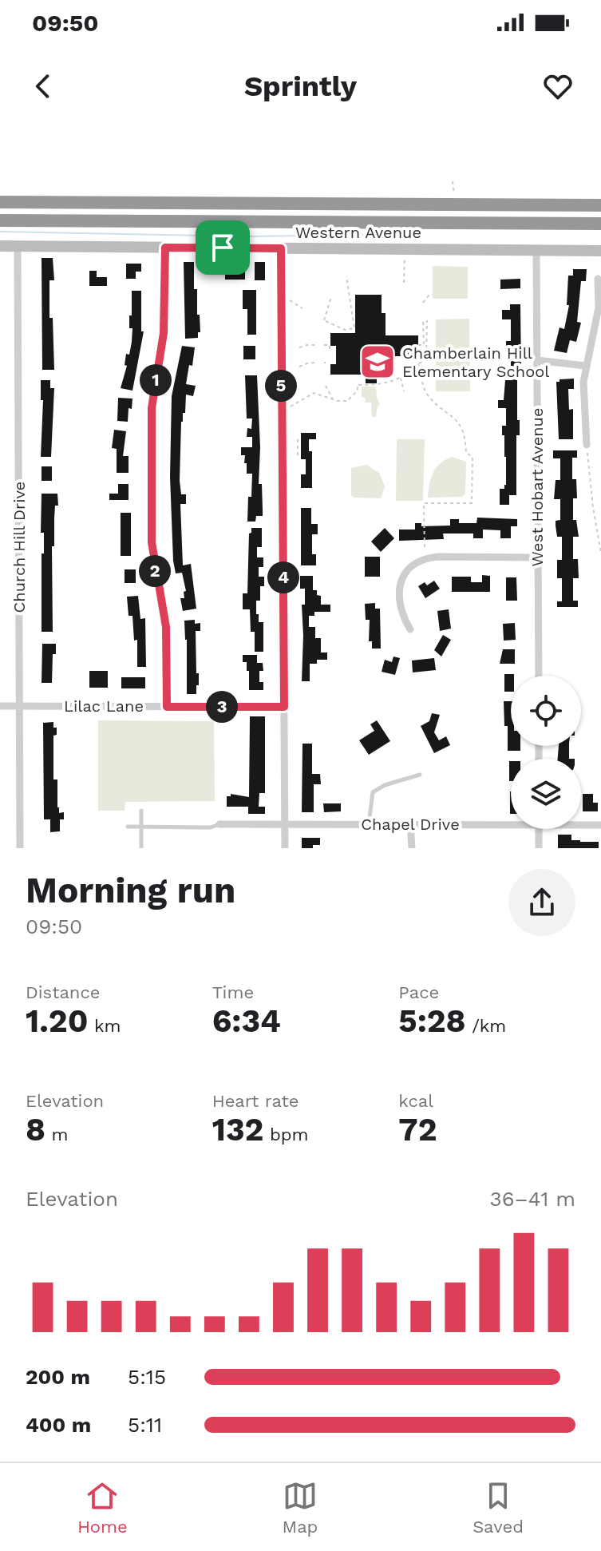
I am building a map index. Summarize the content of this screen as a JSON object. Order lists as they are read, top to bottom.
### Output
{
  "streets": {
    "street": [
      "Western Avenue",
      "West Hobart Avenue",
      "Church Hill Drive",
      "Lilac Lane",
      "Chapel Drive"
    ]
  },
  "crossings": [
    ["Western Avenue", "West Hobart Avenue"],
    ["Western Avenue", "Church Hill Drive"],
    ["Church Hill Drive", "Lilac Lane"]
  ],
  "places": {
    "school or university": ["Chamberlain Hill Elementary School"]
  },
  "page": {
    "status": "09:50",
    "header": "Sprintly",
    "pins": [
      "1",
      "5",
      "2",
      "4",
      "3"
    ],
    "heading": ["Morning run", "09:50"],
    "stats": [
      ["Distance", "1.20 km"],
      ["Time", "6:34"],
      ["Pace", "5:28 /km"],
      ["Elevation", "8 m"],
      ["Heart rate", "132 bpm"],
      ["kcal", "72"]
    ],
    "chart": ["Elevation", "36–41 m"],
    "list": [
      {
        "name": "200 m",
        "note": "5:15"
      },
      {
        "name": "400 m",
        "note": "5:11"
      }
    ],
    "tabs": ["Home", "Map", "Saved"]
  }
}
